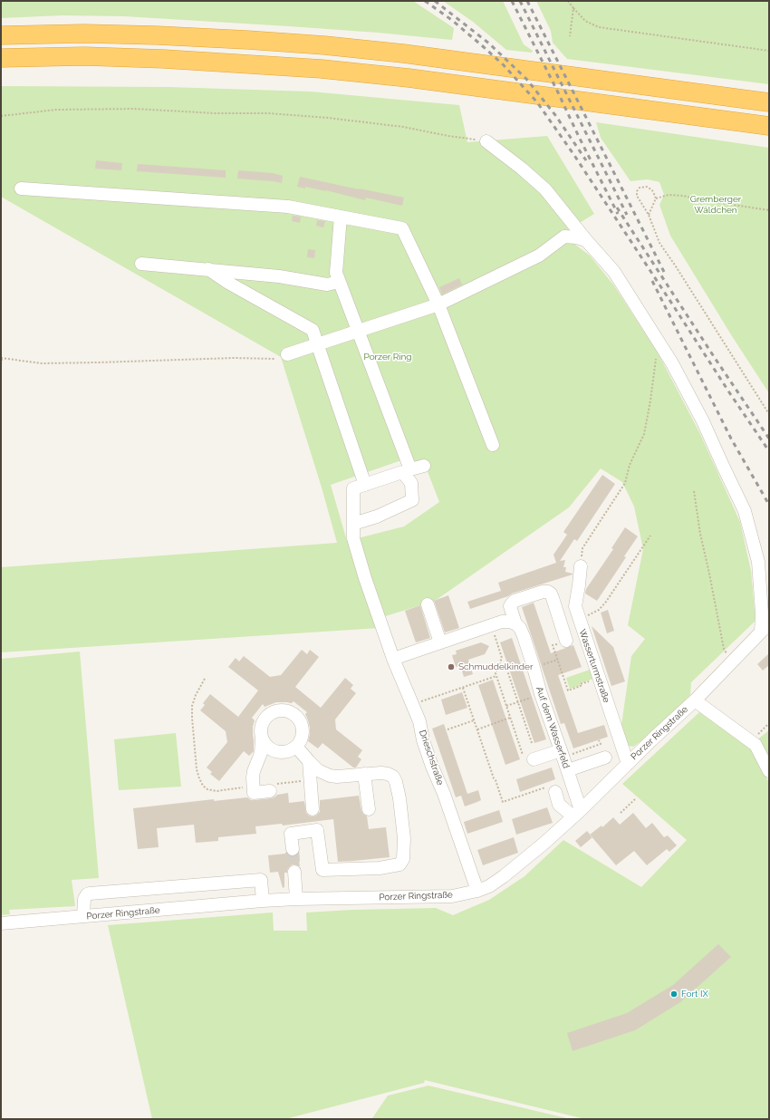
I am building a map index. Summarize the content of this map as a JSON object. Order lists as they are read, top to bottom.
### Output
{
  "streets": {
    "street": [
      "Wasserturmstraße",
      "Auf dem Wasserfeld",
      "Porzer Ringstraße",
      "Drieschstraße"
    ]
  },
  "crossings": [
    ["Wasserturmstraße", "Porzer Ringstraße"],
    ["Auf dem Wasserfeld", "Porzer Ringstraße"],
    ["Porzer Ringstraße", "Drieschstraße"]
  ],
  "parks": ["Gremberger Wäldchen", "Porzer Ring"],
  "places": ["Schmuddelkinder", "Fort IX"]
}
